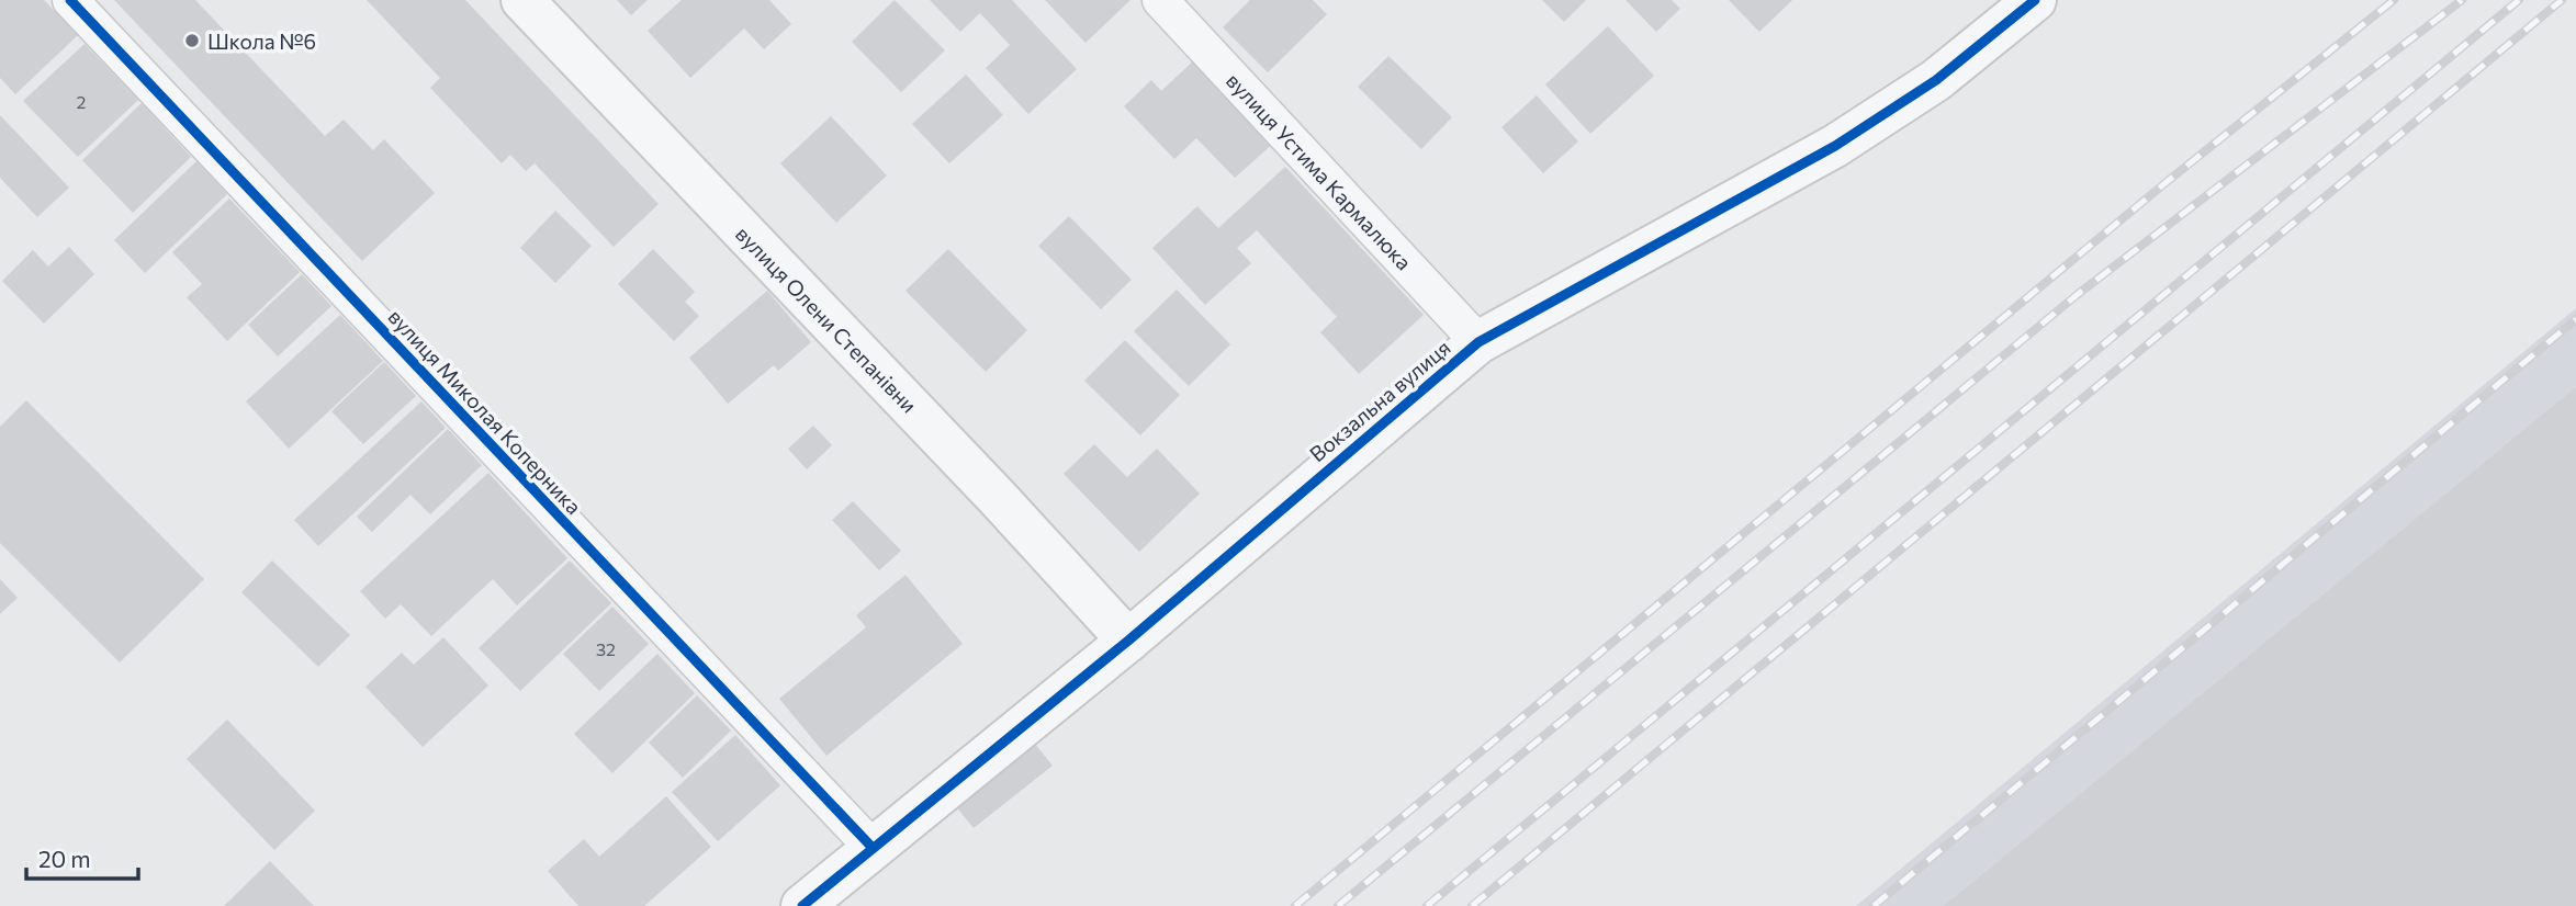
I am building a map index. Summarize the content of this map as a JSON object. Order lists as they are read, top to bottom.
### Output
{
  "streets": {
    "street": [
      "вулиця Устима Кармалюка",
      "вулиця Олени Степанівни",
      "Вокзальна вулиця",
      "вулиця Миколая Коперника"
    ]
  },
  "crossings": [
    ["вулиця Устима Кармалюка", "Вокзальна вулиця"],
    ["вулиця Олени Степанівни", "Вокзальна вулиця"],
    ["Вокзальна вулиця", "вулиця Миколая Коперника"]
  ],
  "places": ["Школа №6"],
  "house_numbers": ["2", "32"],
  "scale_bar": "20 m"
}
